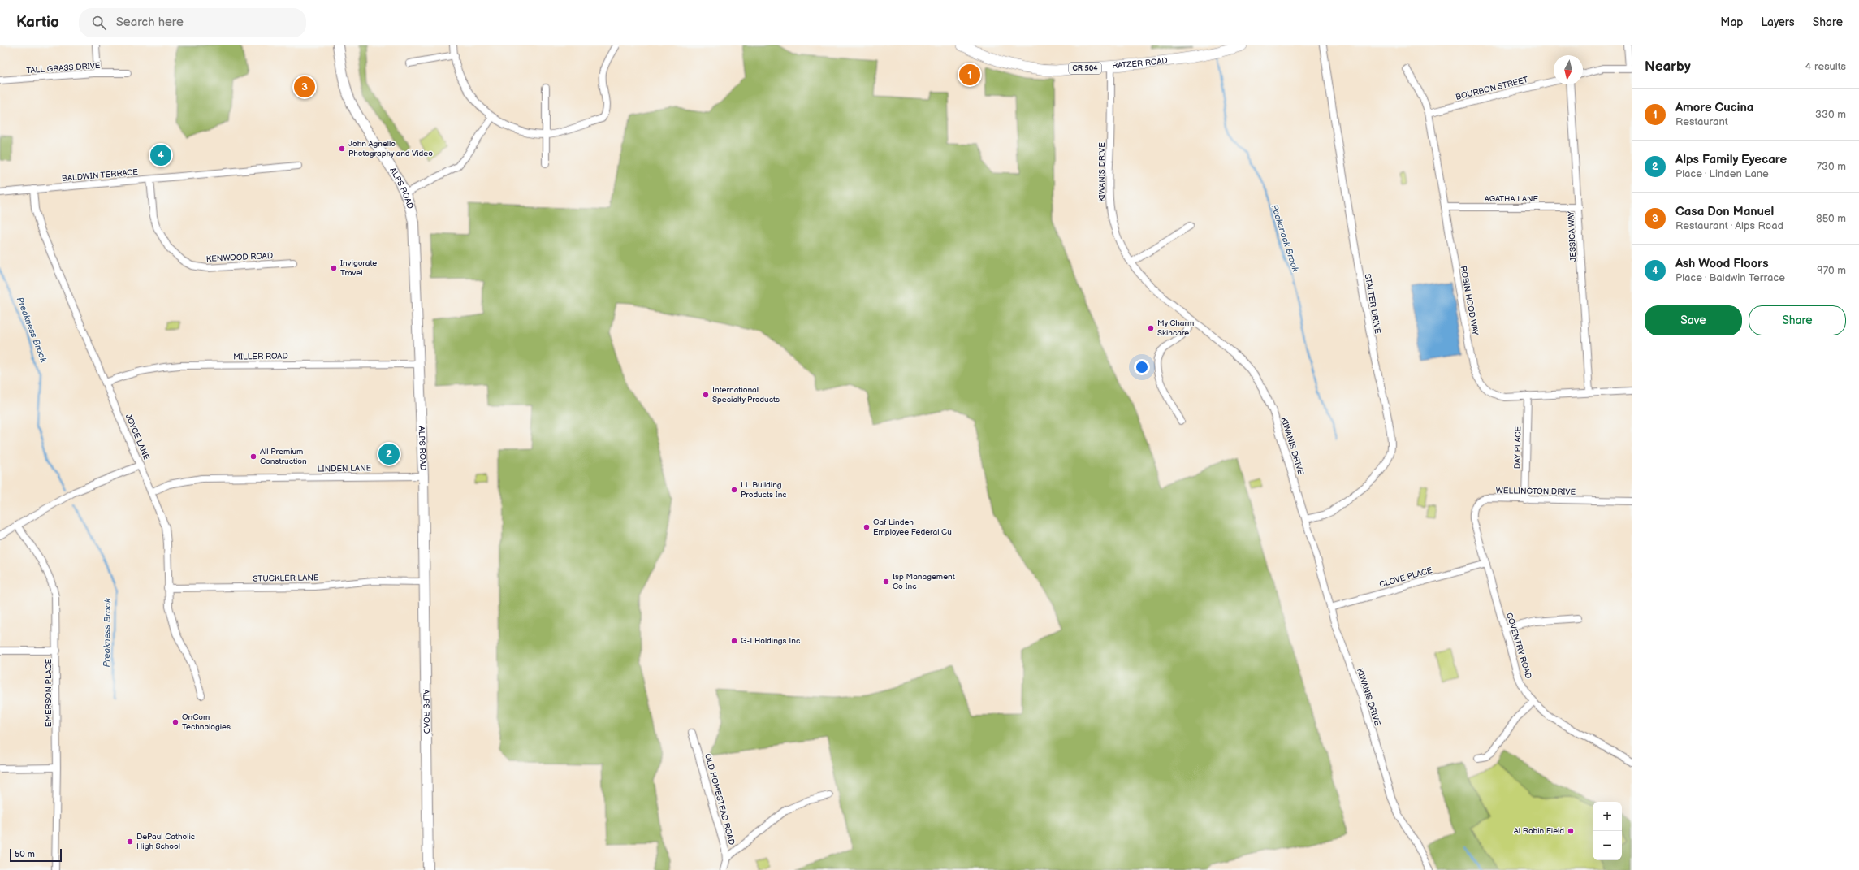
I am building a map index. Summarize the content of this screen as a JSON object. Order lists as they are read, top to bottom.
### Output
{
  "streets": {
    "main road": ["RATZER ROAD", "CR 504", "ALPS ROAD"],
    "street": [
      "TALL GRASS DRIVE",
      "BOURBON STREET",
      "KIWANIS DRIVE",
      "BALDWIN TERRACE",
      "AGATHA LANE",
      "JESSICA WAY",
      "KENWOOD ROAD",
      "ROBIN HOOD WAY",
      "STALTER DRIVE",
      "MILLER ROAD",
      "JOYCE LANE",
      "DAY PLACE",
      "LINDEN LANE",
      "WELLINGTON DRIVE",
      "CLOVE PLACE",
      "STUCKLER LANE",
      "COVENTRY ROAD",
      "EMERSON PLACE",
      "OLD HOMESTEAD ROAD"
    ]
  },
  "crossings": [
    ["RATZER ROAD", "KIWANIS DRIVE"],
    ["BOURBON STREET", "ROBIN HOOD WAY"],
    ["KIWANIS DRIVE", "STALTER DRIVE"],
    ["KIWANIS DRIVE", "CLOVE PLACE"],
    ["BALDWIN TERRACE", "KENWOOD ROAD"],
    ["BALDWIN TERRACE", "JOYCE LANE"],
    ["ALPS ROAD", "MILLER ROAD"],
    ["ALPS ROAD", "LINDEN LANE"],
    ["ALPS ROAD", "STUCKLER LANE"],
    ["AGATHA LANE", "JESSICA WAY"],
    ["AGATHA LANE", "ROBIN HOOD WAY"],
    ["JESSICA WAY", "ROBIN HOOD WAY"],
    ["ROBIN HOOD WAY", "DAY PLACE"],
    ["MILLER ROAD", "JOYCE LANE"],
    ["JOYCE LANE", "LINDEN LANE"],
    ["JOYCE LANE", "STUCKLER LANE"],
    ["DAY PLACE", "WELLINGTON DRIVE"],
    ["WELLINGTON DRIVE", "COVENTRY ROAD"],
    ["CLOVE PLACE", "COVENTRY ROAD"]
  ],
  "water": ["Packanack Brook", "Preakness Brook"],
  "places": [
    "John Agnello Photography and Video",
    "Invigorate Travel",
    "My Charm Skincare",
    "International Specialty Products",
    "All Premium Construction",
    "LL Building Products Inc",
    "Gaf Linden Employee Federal Cu",
    "Isp Management Co Inc",
    "G-I Holdings Inc",
    "OnCom Technologies",
    "Al Robin Field",
    "DePaul Catholic High School"
  ],
  "scale_bar": "50 m",
  "north": "bottom",
  "page": {
    "header": "Kartio",
    "search": "Search here",
    "nav": ["Map", "Layers", "Share"],
    "heading": ["Nearby", "4 results"],
    "pins": [
      "1",
      "3",
      "4",
      "2"
    ],
    "list": [
      {
        "mark": "1",
        "name": "Amore Cucina",
        "note": "Restaurant",
        "value": "330 m"
      },
      {
        "mark": "2",
        "name": "Alps Family Eyecare",
        "note": "Place · Linden Lane",
        "value": "730 m"
      },
      {
        "mark": "3",
        "name": "Casa Don Manuel",
        "note": "Restaurant · Alps Road",
        "value": "850 m"
      },
      {
        "mark": "4",
        "name": "Ash Wood Floors",
        "note": "Place · Baldwin Terrace",
        "value": "970 m"
      }
    ],
    "buttons": ["Save", "Share"],
    "map_buttons": ["+", "−"],
    "scale": "50 m"
  }
}
